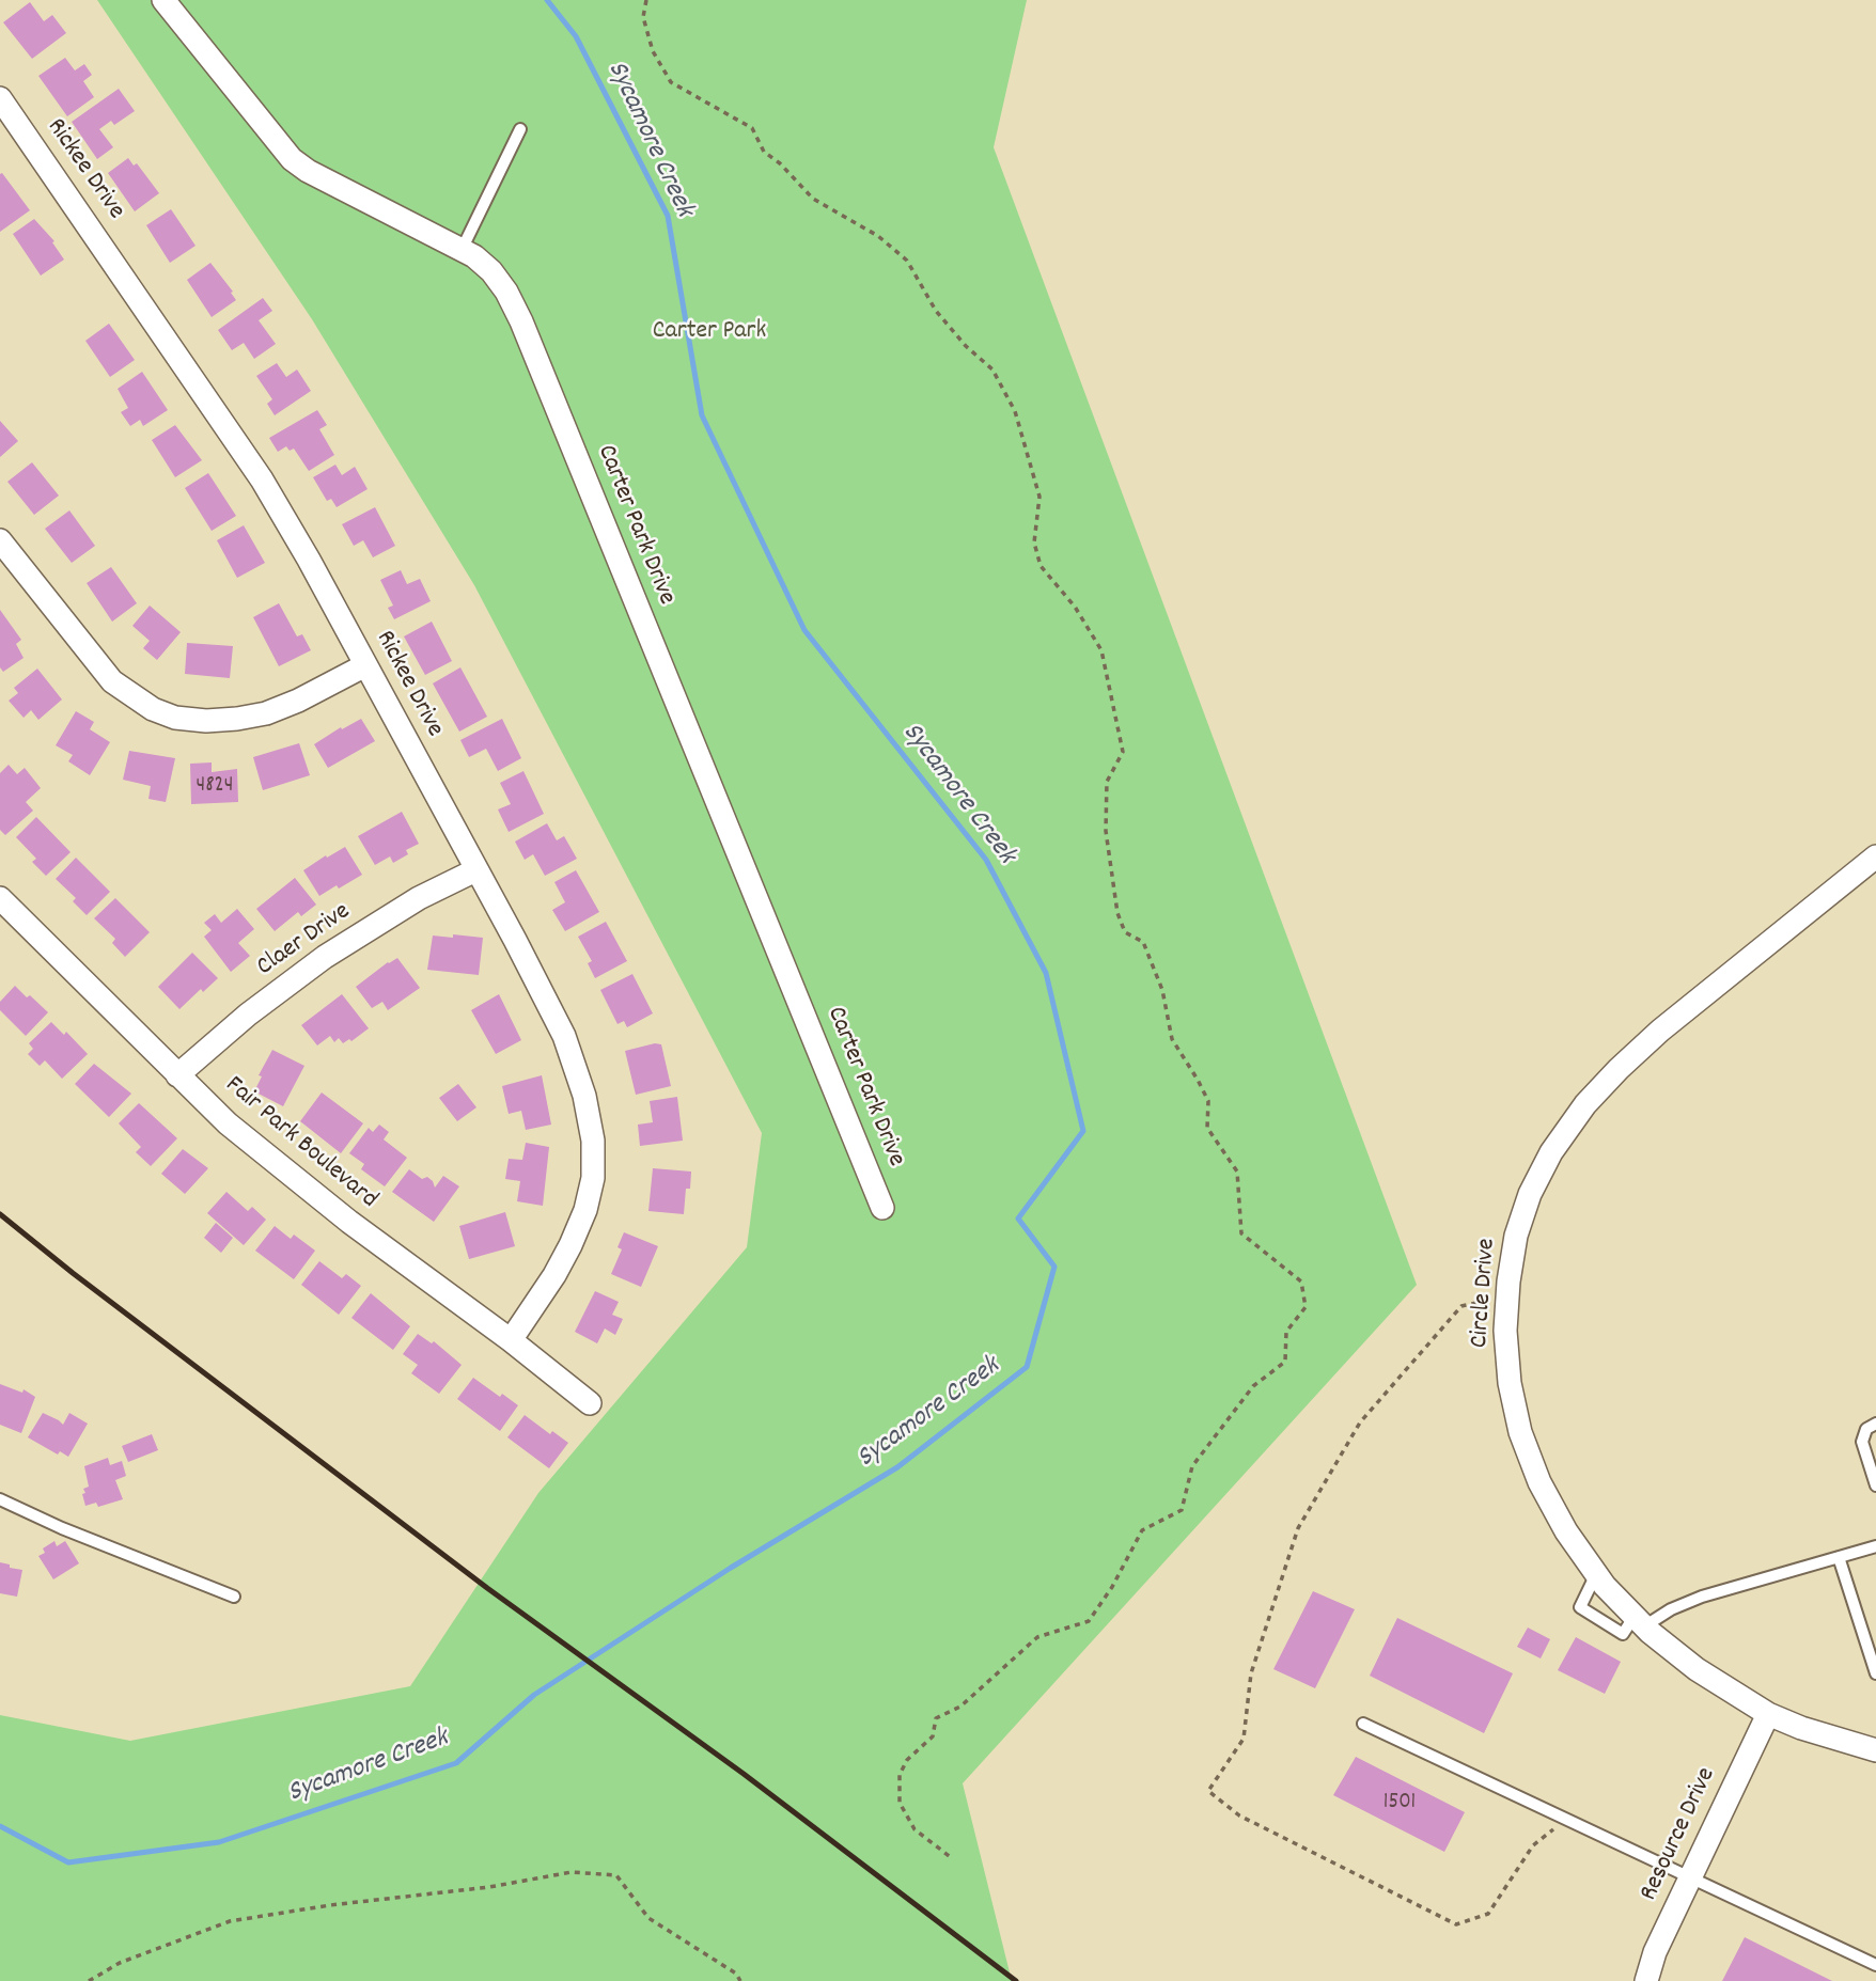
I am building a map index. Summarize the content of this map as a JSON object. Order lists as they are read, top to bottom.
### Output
{
  "streets": {
    "street": [
      "Rickee Drive",
      "Carter Park Drive",
      "Claer Drive",
      "Fair Park Boulevard",
      "Circle Drive",
      "Resource Drive"
    ]
  },
  "crossings": [
    ["Rickee Drive", "Claer Drive"],
    ["Rickee Drive", "Fair Park Boulevard"],
    ["Claer Drive", "Fair Park Boulevard"],
    ["Circle Drive", "Resource Drive"]
  ],
  "water": ["Sycamore Creek"],
  "parks": ["Carter Park"],
  "house_numbers": ["4824", "1501"]
}
